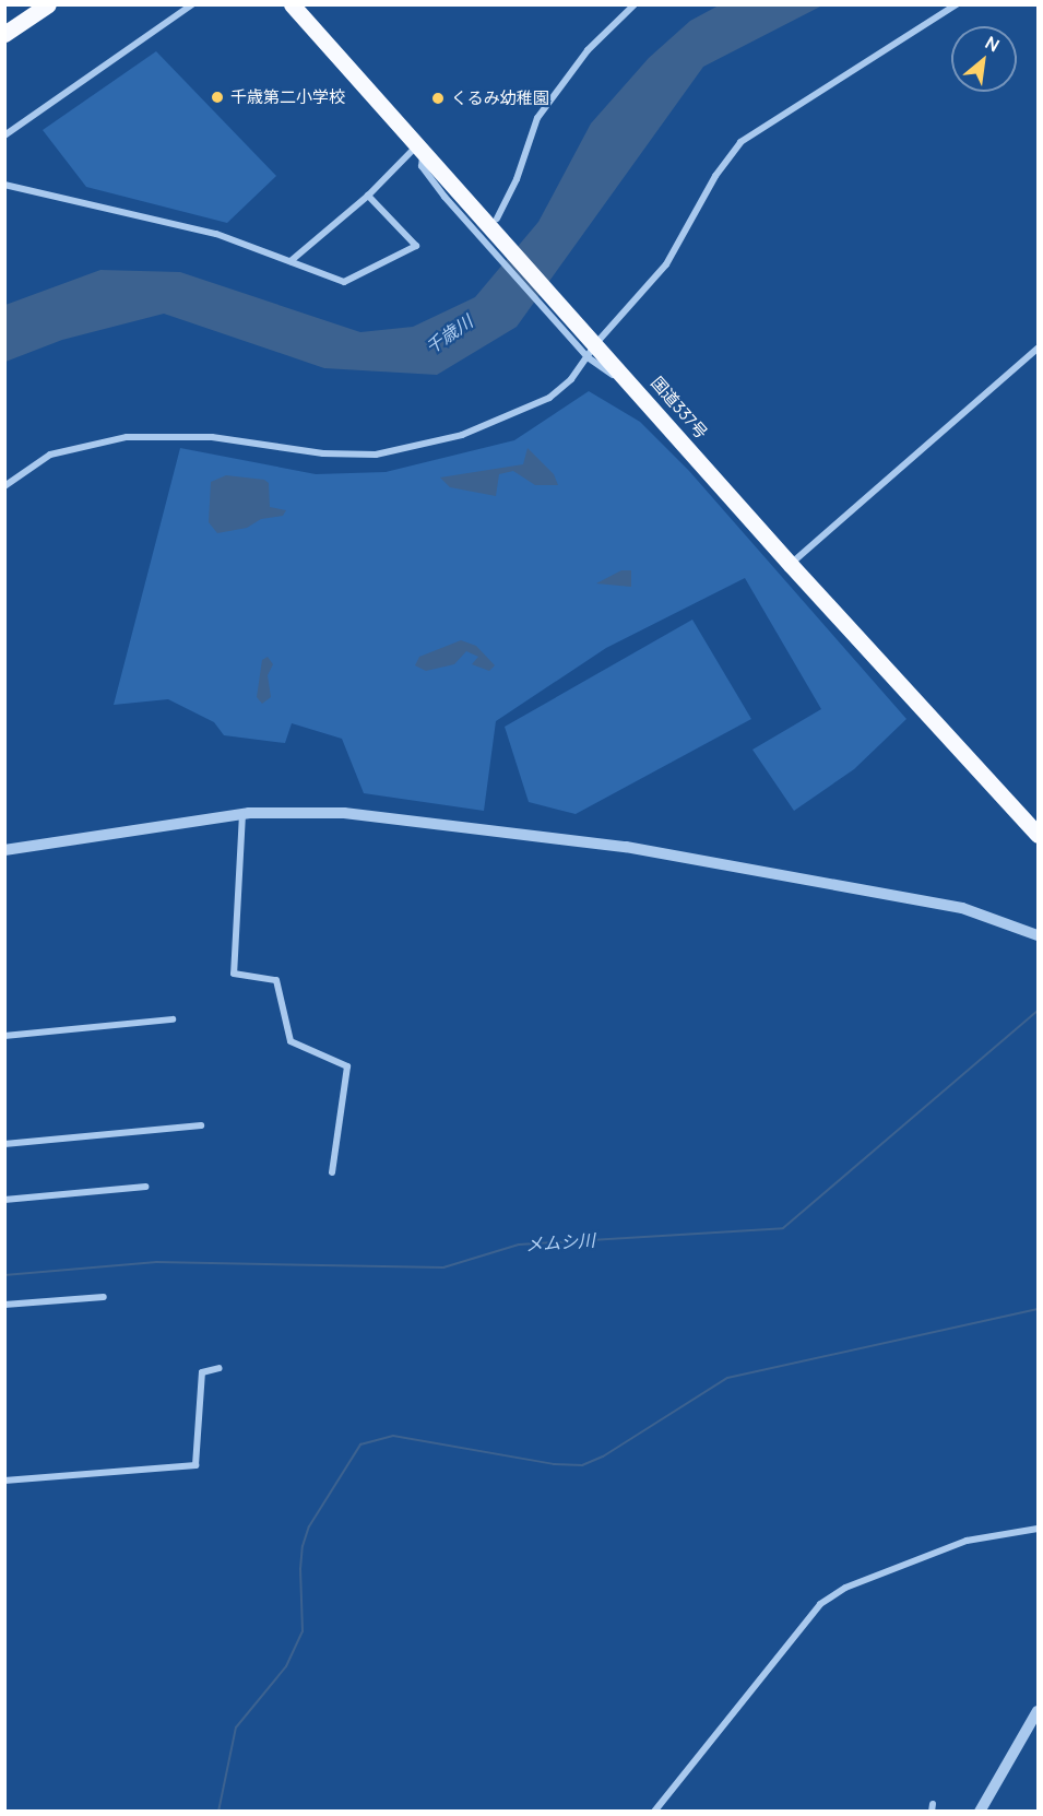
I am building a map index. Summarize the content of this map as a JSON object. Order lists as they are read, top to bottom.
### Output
{
  "streets": {
    "highway": ["国道337号"]
  },
  "water": ["千歳川", "メムシ川"],
  "places": ["千歳第二小学校", "くるみ幼稚園"],
  "north": "top right"
}
